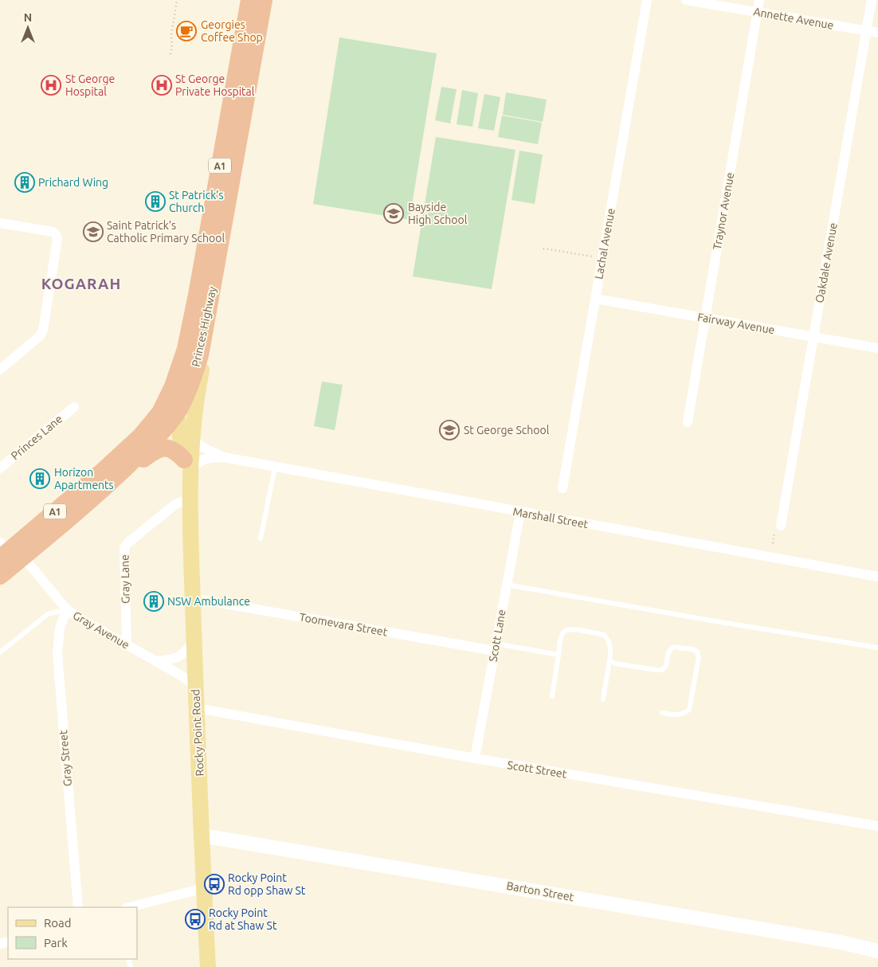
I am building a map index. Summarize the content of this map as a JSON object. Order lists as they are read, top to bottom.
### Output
{
  "streets": {
    "highway": ["A1", "Princes Highway"],
    "main road": ["Rocky Point Road"],
    "street": [
      "Annette Avenue",
      "Traynor Avenue",
      "Lachal Avenue",
      "Oakdale Avenue",
      "Fairway Avenue",
      "Princes Lane",
      "Marshall Street",
      "Gray Lane",
      "Toomevara Street",
      "Gray Avenue",
      "Scott Lane",
      "Gray Street",
      "Scott Street",
      "Barton Street"
    ]
  },
  "crossings": [
    ["Annette Avenue", "Traynor Avenue"],
    ["Annette Avenue", "Oakdale Avenue"],
    ["Traynor Avenue", "Fairway Avenue"],
    ["Lachal Avenue", "Fairway Avenue"],
    ["Oakdale Avenue", "Fairway Avenue"],
    ["Princes Highway", "Gray Avenue"],
    ["Princes Highway", "Rocky Point Road"],
    ["Marshall Street", "Scott Lane"],
    ["Marshall Street", "Rocky Point Road"],
    ["Gray Lane", "Gray Avenue"],
    ["Gray Lane", "Rocky Point Road"],
    ["Toomevara Street", "Scott Lane"],
    ["Toomevara Street", "Rocky Point Road"],
    ["Gray Avenue", "Rocky Point Road"],
    ["Gray Avenue", "Gray Street"],
    ["Scott Lane", "Scott Street"],
    ["Rocky Point Road", "Scott Street"],
    ["Rocky Point Road", "Barton Street"]
  ],
  "districts": ["KOGARAH"],
  "places": {
    "cafe": ["Georgies Coffee Shop"],
    "hospital": ["St George Hospital", "St George Private Hospital"],
    "building": [
      "Prichard Wing",
      "St Patrick’s Church",
      "Horizon Apartments",
      "NSW Ambulance"
    ],
    "school or university": ["Bayside High School", "Saint Patrick’s Catholic Primary School", "St George School"],
    "bus stop": ["Rocky Point Rd opp Shaw St", "Rocky Point Rd at Shaw St"]
  },
  "legend": ["Road", "Park"],
  "north": "top"
}
